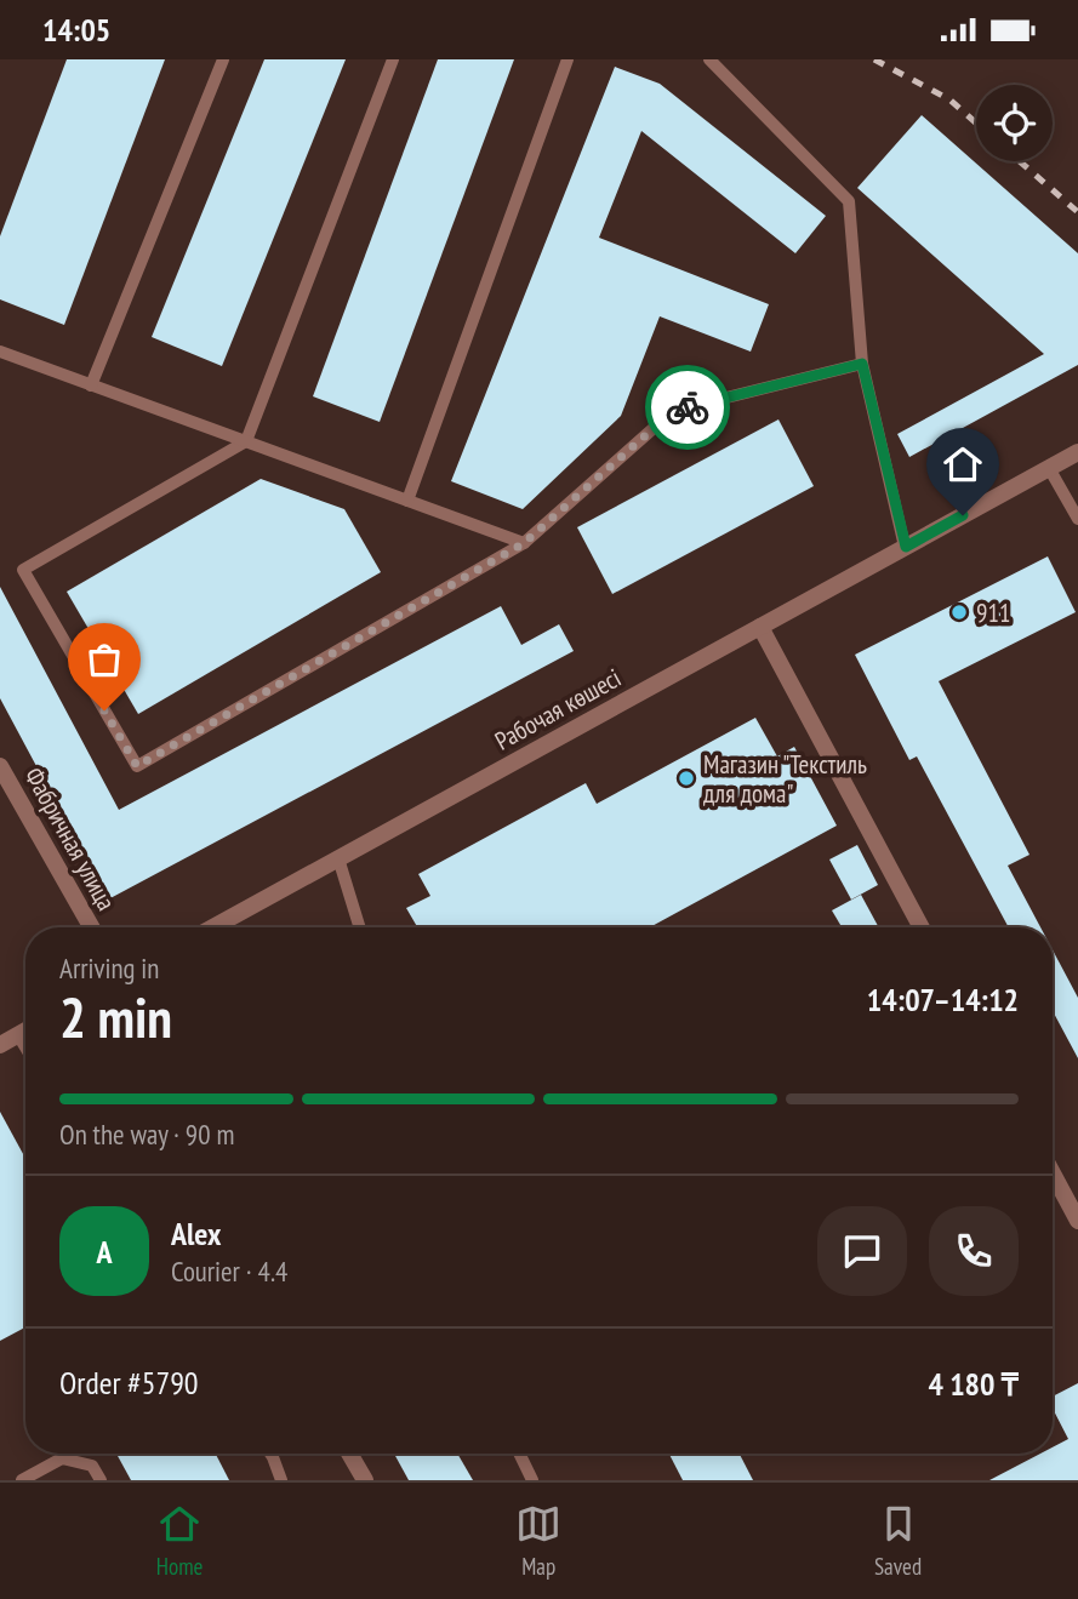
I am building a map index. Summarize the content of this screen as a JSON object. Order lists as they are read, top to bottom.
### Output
{
  "streets": {
    "street": ["Рабочая көшесі", "Фабричная улица"]
  },
  "places": ["911", "Магазин \"Текстиль для дома\""],
  "page": {
    "status": "14:05",
    "heading": ["2 min", "Arriving in", "14:07–14:12"],
    "panel": [
      "Alex",
      "Courier · 4.4",
      "Order #5790",
      "4 180 ₸"
    ],
    "bar": "On the way · 90 m",
    "round": "A",
    "tabs": ["Home", "Map", "Saved"]
  }
}
